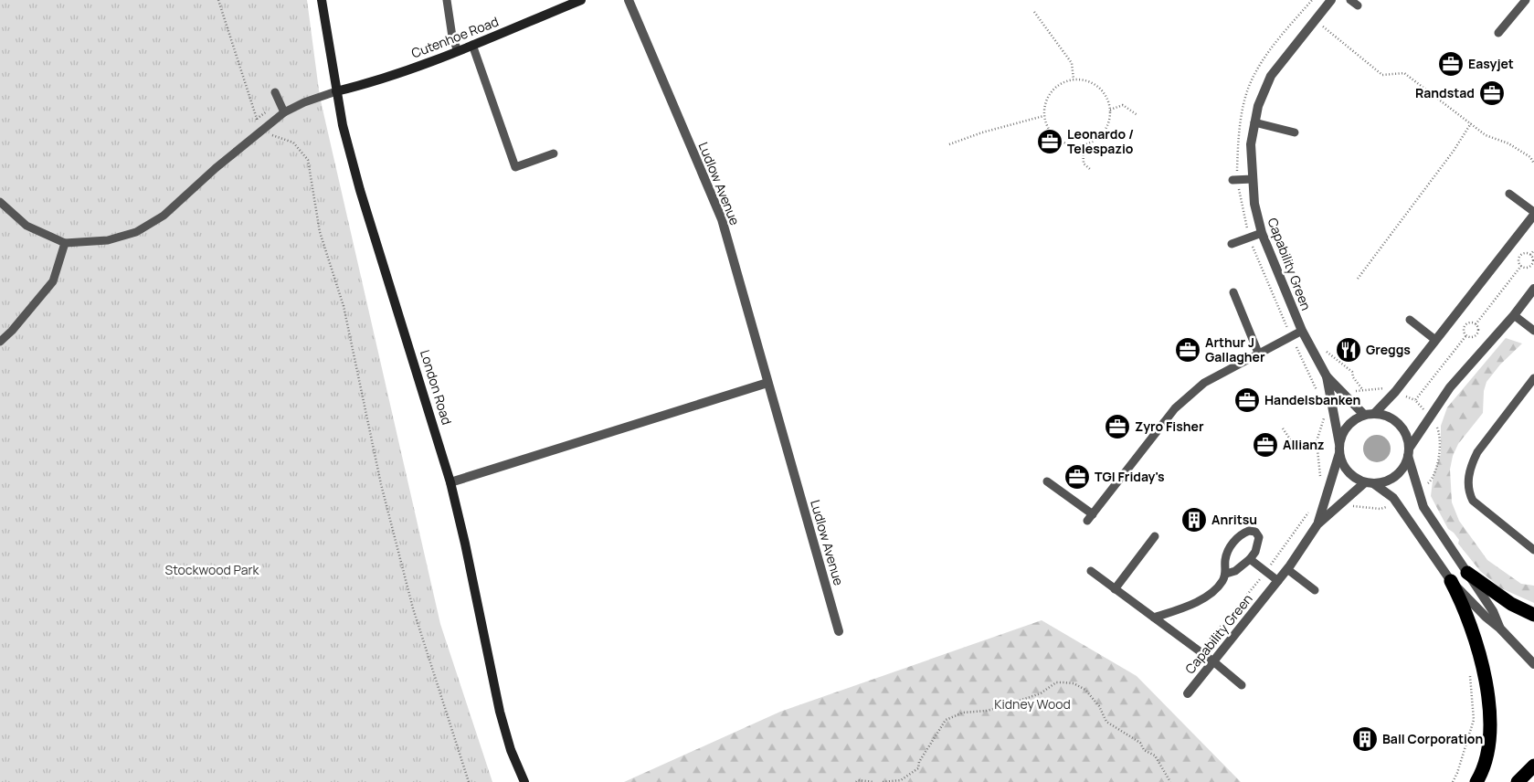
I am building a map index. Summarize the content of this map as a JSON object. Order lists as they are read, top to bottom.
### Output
{
  "streets": {
    "street": [
      "Cutenhoe Road",
      "Ludlow Avenue",
      "Capability Green",
      "London Road"
    ]
  },
  "crossings": [
    ["Cutenhoe Road", "London Road"]
  ],
  "parks": ["Stockwood Park", "Kidney Wood"],
  "places": {
    "office": [
      "Easyjet",
      "Randstad",
      "Leonardo / Telespazio",
      "Arthur J Gallagher",
      "Handelsbanken",
      "Zyro Fisher",
      "Allianz",
      "TGI Friday's"
    ],
    "restaurant": ["Greggs"],
    "building": ["Anritsu", "Ball Corporation"]
  }
}
